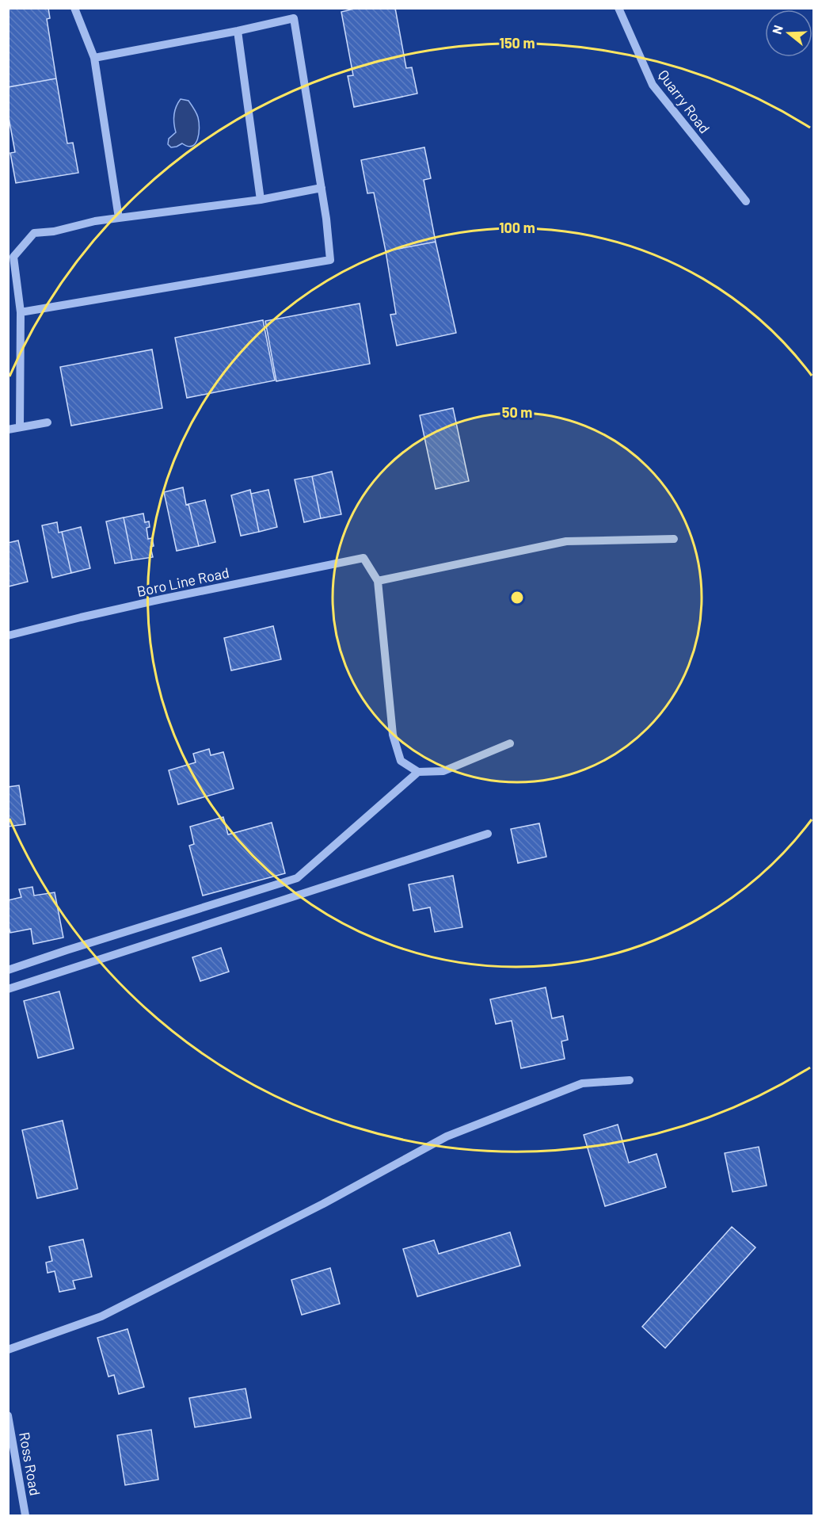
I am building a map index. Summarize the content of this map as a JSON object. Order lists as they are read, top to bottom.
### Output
{
  "streets": {
    "street": ["Quarry Road", "Boro Line Road", "Ross Road"]
  },
  "north": "left",
  "rings": ["150 m", "100 m", "50 m"]
}
